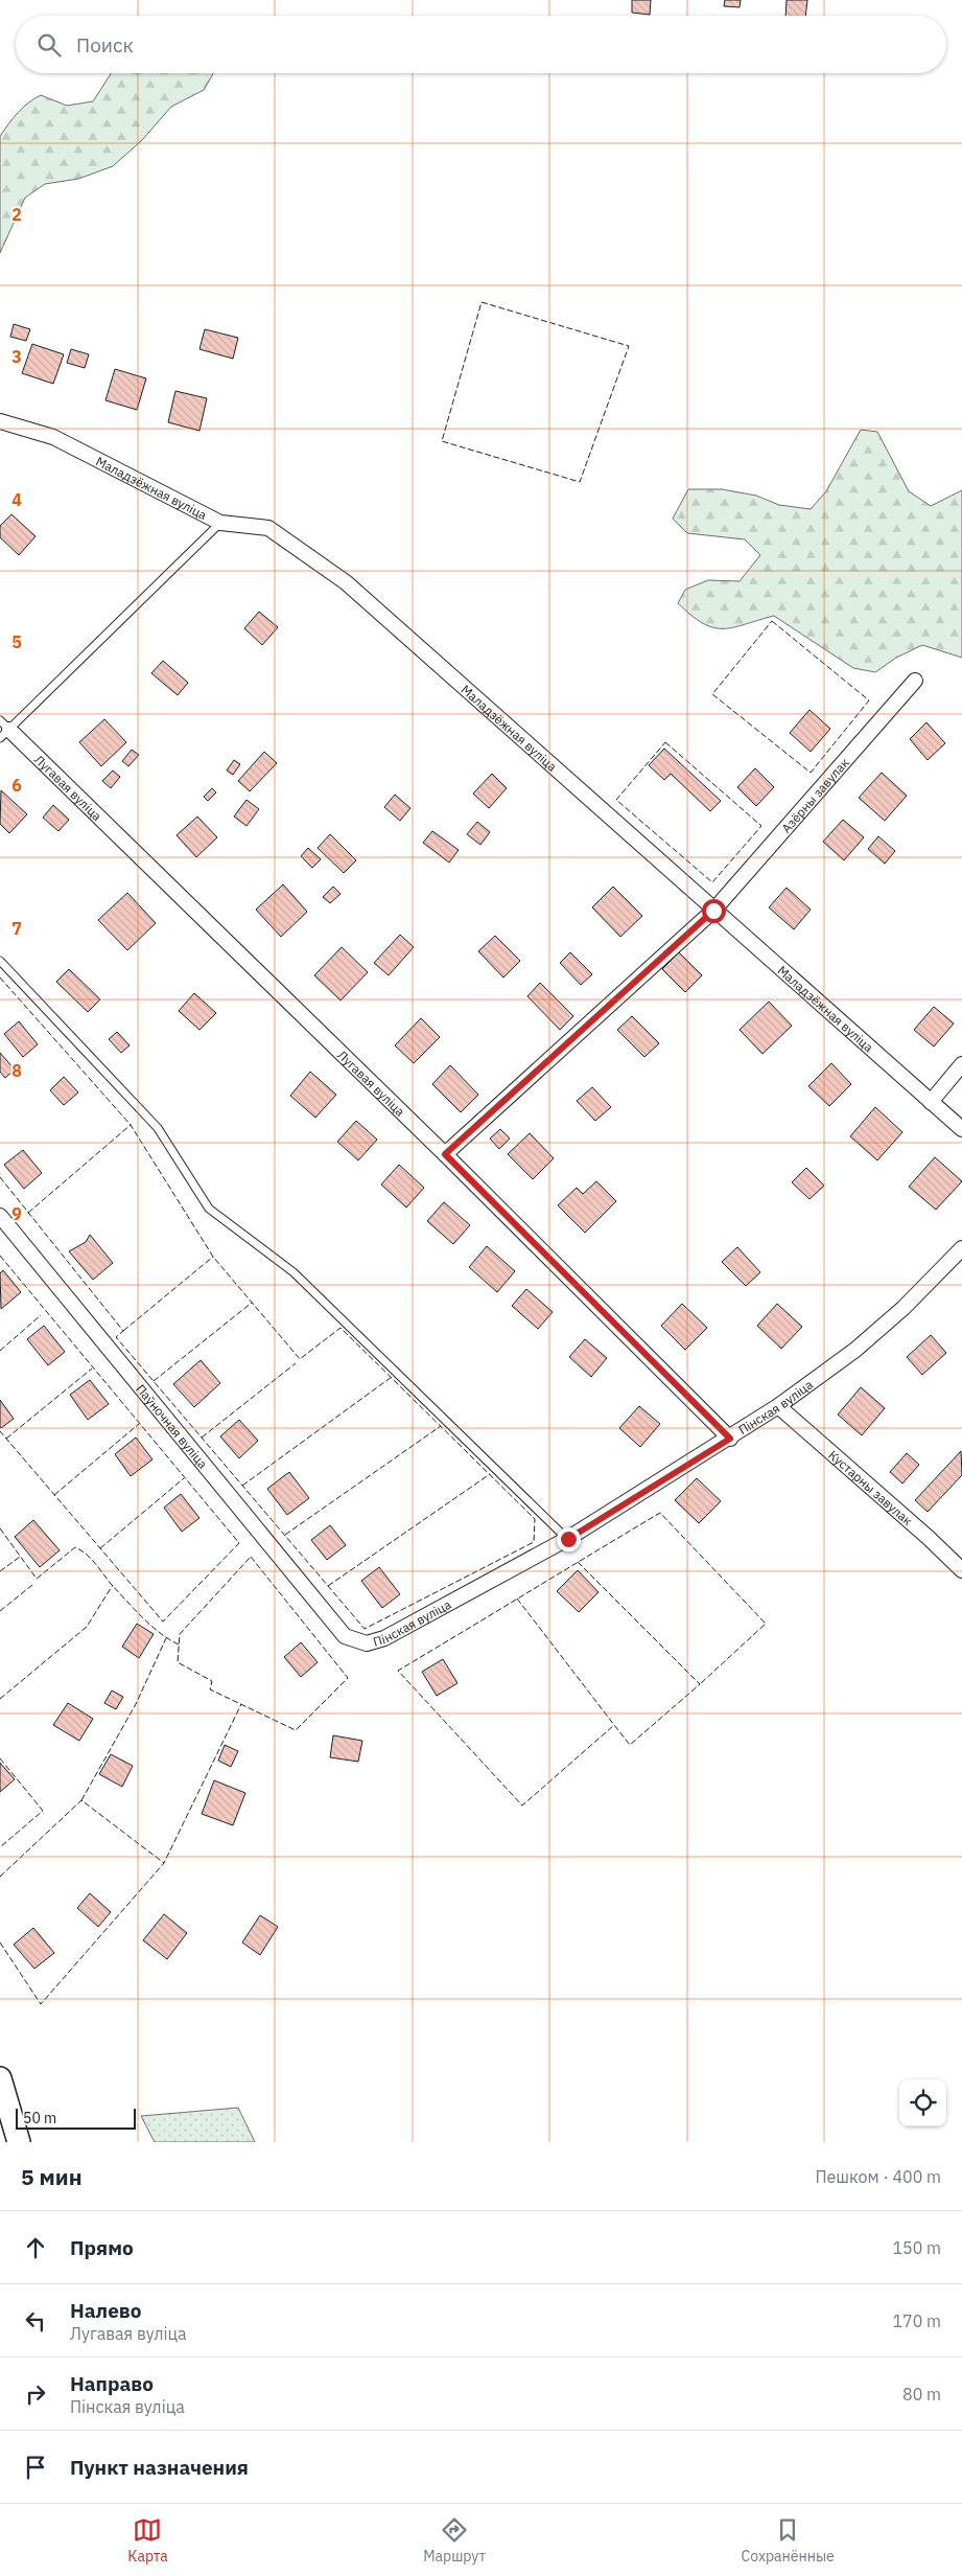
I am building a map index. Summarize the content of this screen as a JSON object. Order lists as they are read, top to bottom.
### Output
{
  "streets": {
    "street": [
      "Маладзёжная вуліца",
      "Лугавая вуліца",
      "Азёрны завулак",
      "Пінская вуліца",
      "Паўночная вуліца",
      "Кустарны завулак"
    ]
  },
  "crossings": [
    ["Маладзёжная вуліца", "Азёрны завулак"],
    ["Лугавая вуліца", "Азёрны завулак"],
    ["Лугавая вуліца", "Пінская вуліца"],
    ["Пінская вуліца", "Паўночная вуліца"],
    ["Пінская вуліца", "Кустарны завулак"]
  ],
  "scale_bar": "50 m",
  "page": {
    "search": "Поиск",
    "scale": "50 m",
    "heading": ["5 мин", "Пешком · 400 m"],
    "list": [
      ["Прямо", "150 m"],
      ["Налево", "Лугавая вуліца", "170 m"],
      ["Направо", "Пінская вуліца", "80 m"],
      "Пункт назначения"
    ],
    "nav": ["Карта", "Маршрут", "Сохранённые"]
  },
  "grid": {
    "rows": [
      "2",
      "3",
      "4",
      "5",
      "6",
      "7",
      "8",
      "9"
    ]
  }
}
